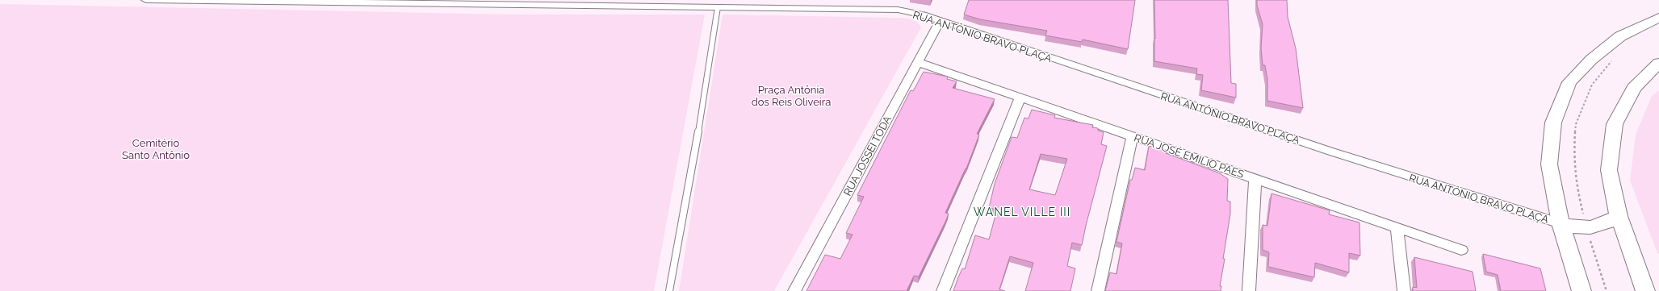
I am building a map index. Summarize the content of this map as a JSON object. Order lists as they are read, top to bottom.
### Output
{
  "streets": {
    "street": ["RUA ANTÔNIO BRAVO PLAÇA", "RUA JOSSEI TODA", "RUA JOSÉ EMILIO PAES"]
  },
  "crossings": [
    ["RUA ANTÔNIO BRAVO PLAÇA", "RUA JOSSEI TODA"],
    ["RUA JOSSEI TODA", "RUA JOSÉ EMILIO PAES"]
  ],
  "districts": ["WANEL VILLE III"],
  "parks": ["Praça Antônia dos Reis Oliveira", "Cemitério Santo Antônio"]
}
